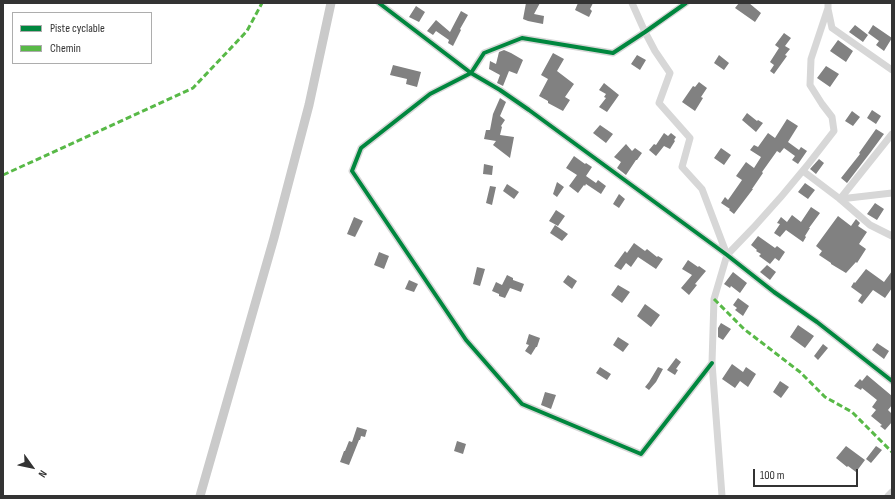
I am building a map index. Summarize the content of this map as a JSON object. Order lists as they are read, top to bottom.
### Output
{
  "legend": ["Piste cyclable", "Chemin"],
  "scale_bar": "100 m",
  "north": "bottom right"
}
